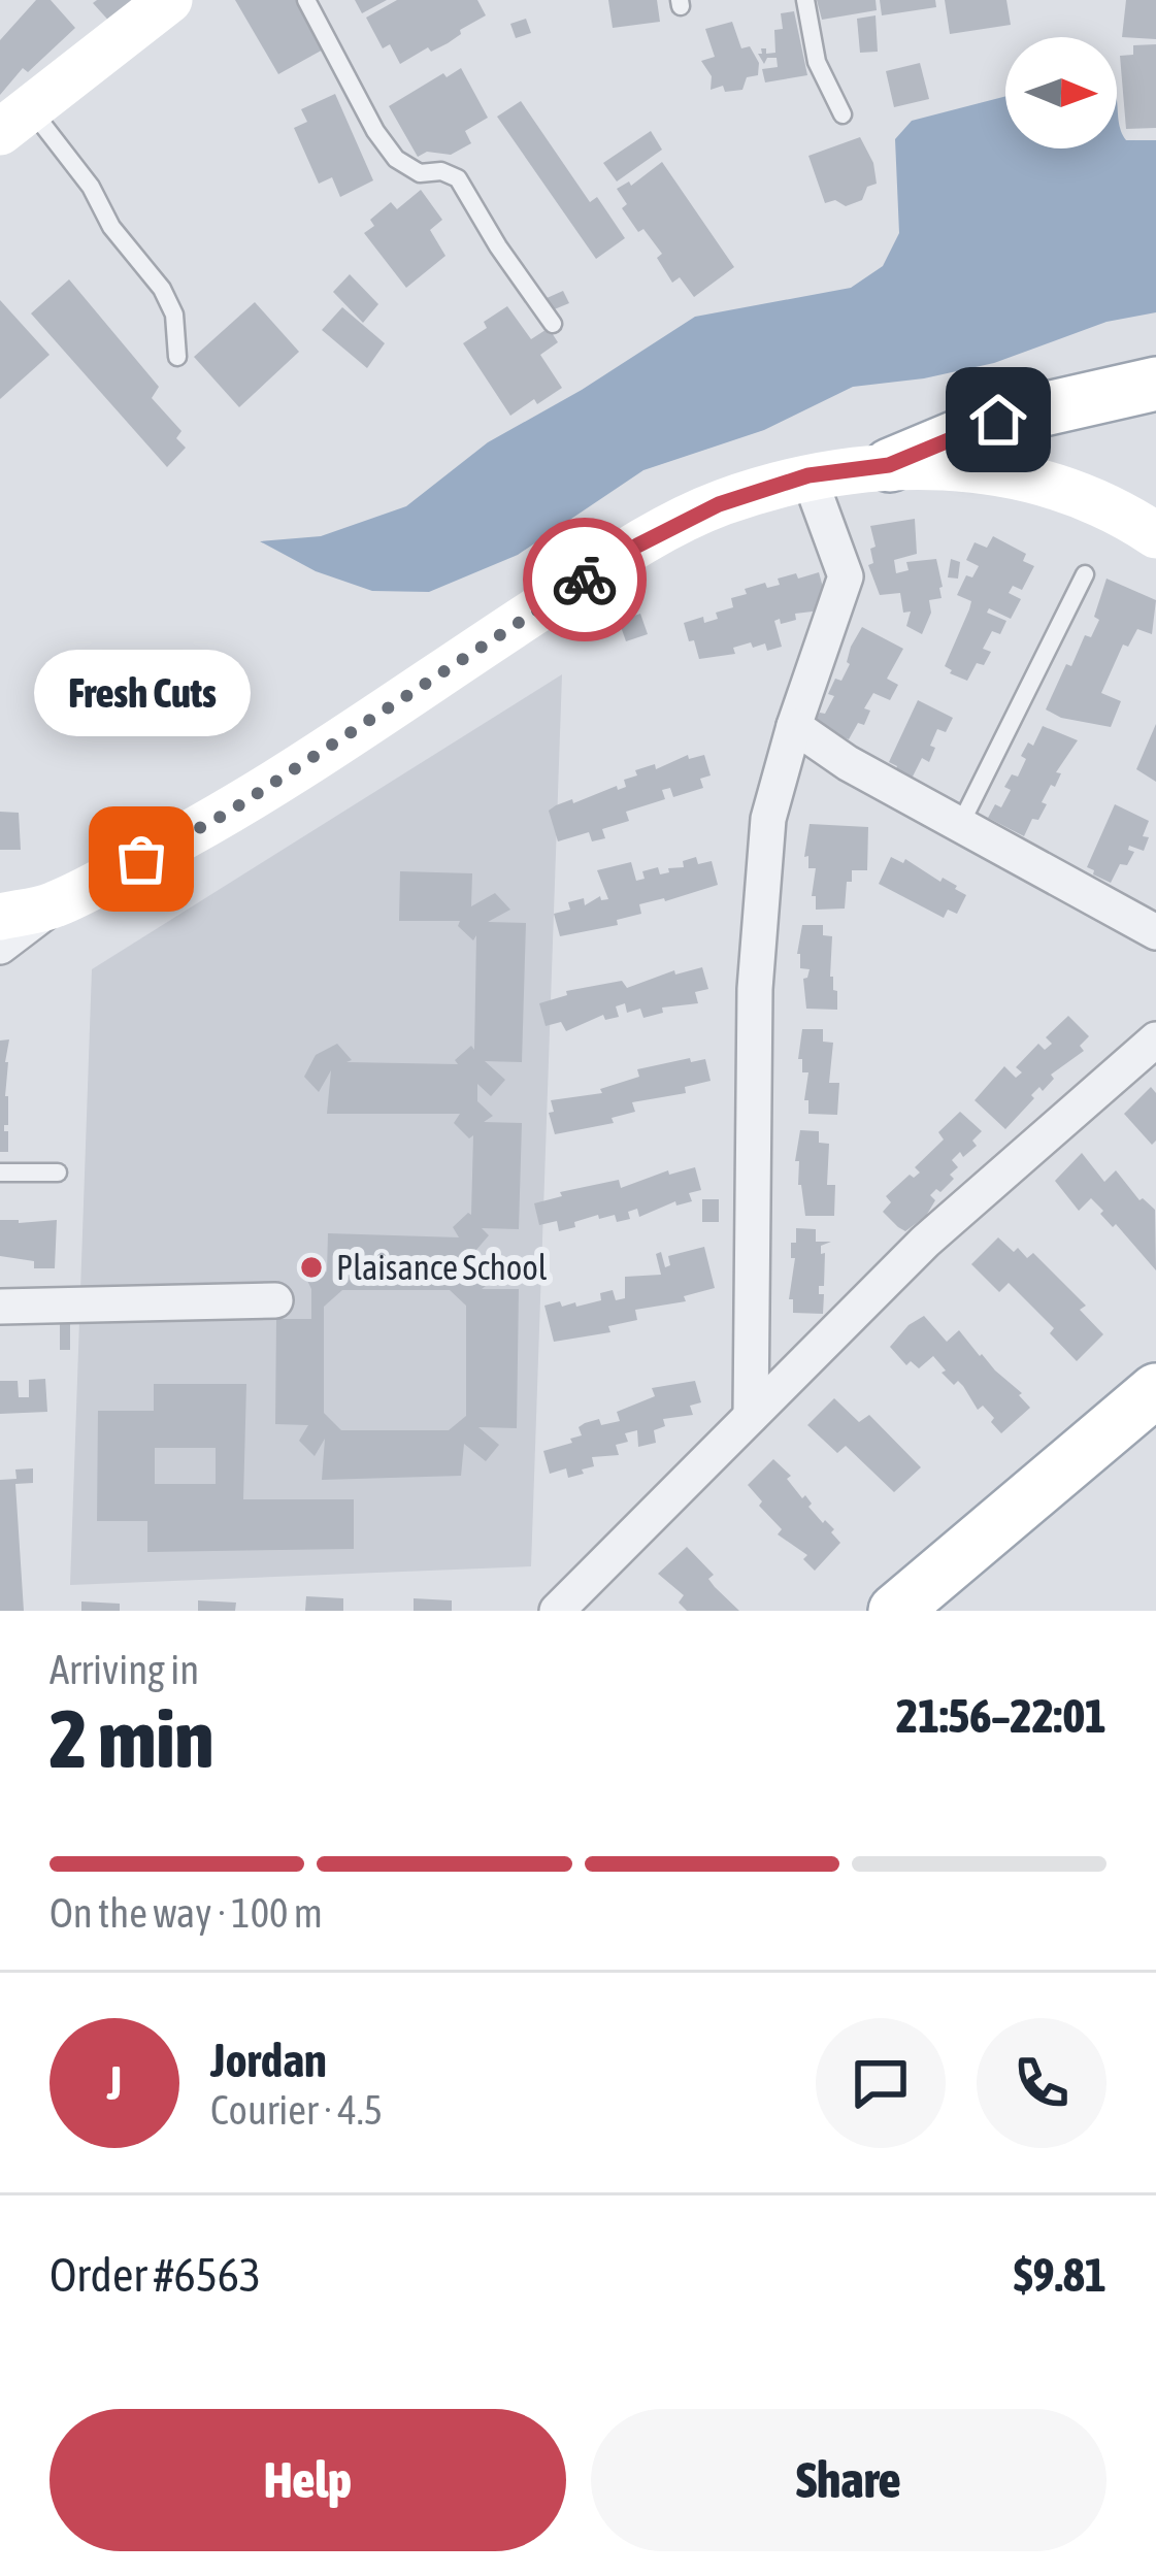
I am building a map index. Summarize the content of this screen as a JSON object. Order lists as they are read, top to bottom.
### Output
{
  "places": ["Fresh Cuts", "Plaisance School"],
  "north": "right",
  "page": {
    "bubble": "Fresh Cuts",
    "heading": ["2 min", "Arriving in", "21:56–22:01"],
    "panel": [
      "Jordan",
      "Courier · 4.5",
      "Order #6563",
      "$9.81"
    ],
    "bar": "On the way · 100 m",
    "round": "J",
    "buttons": ["Help", "Share"]
  }
}
